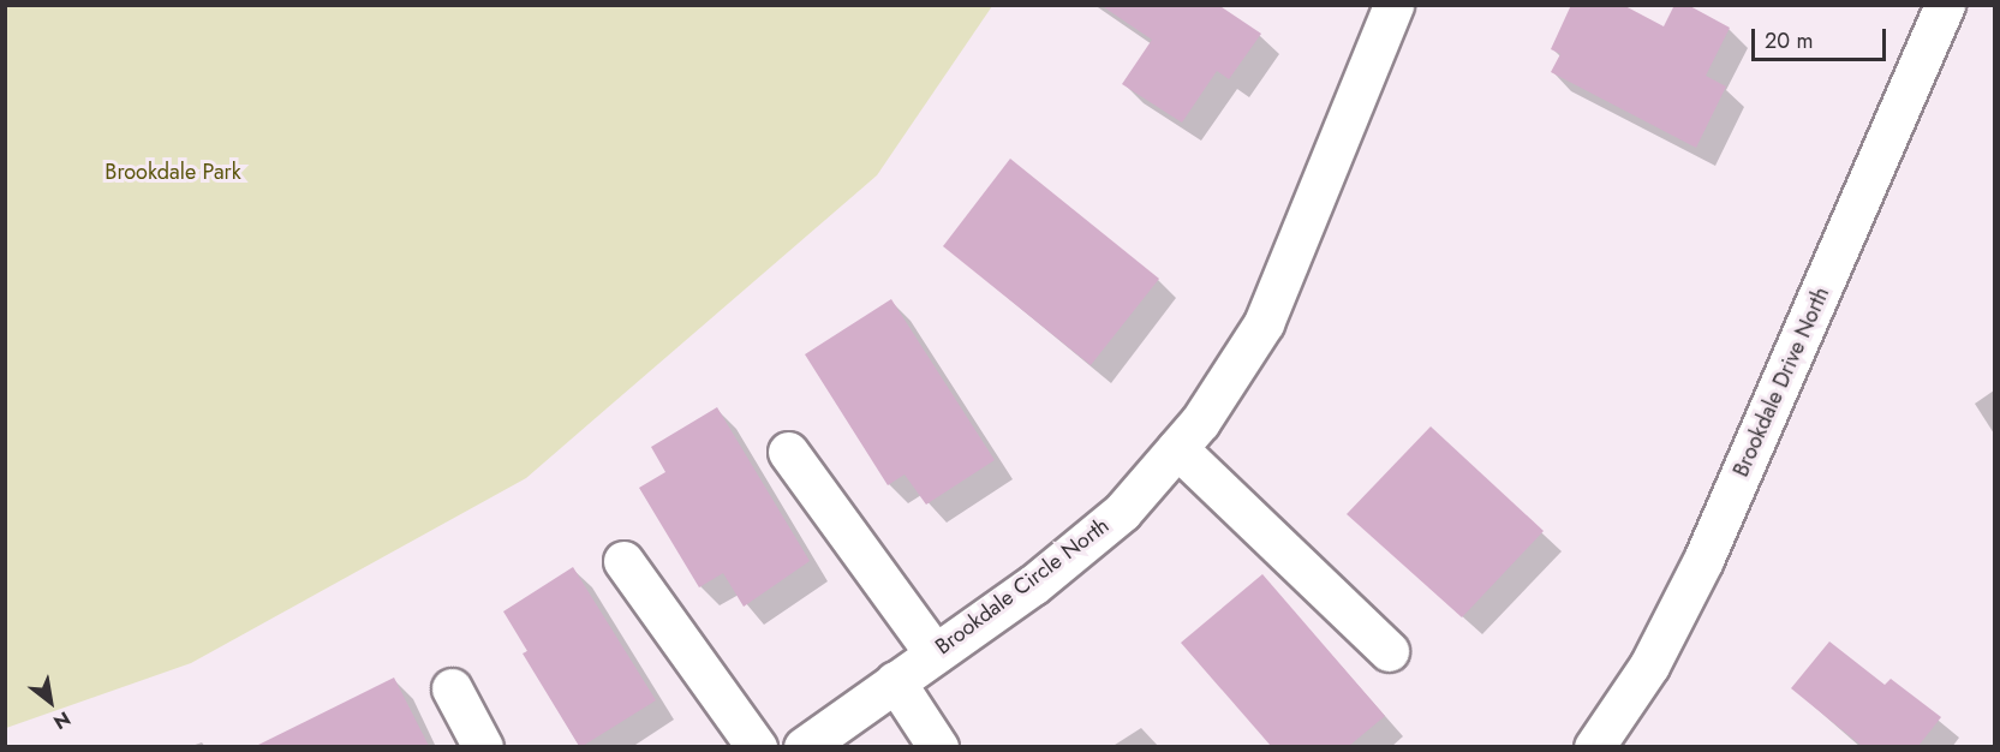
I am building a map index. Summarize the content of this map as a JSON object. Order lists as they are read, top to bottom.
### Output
{
  "streets": {
    "street": ["Brookdale Drive North", "Brookdale Circle North"]
  },
  "parks": ["Brookdale Park"],
  "scale_bar": "20 m",
  "north": "bottom right"
}
